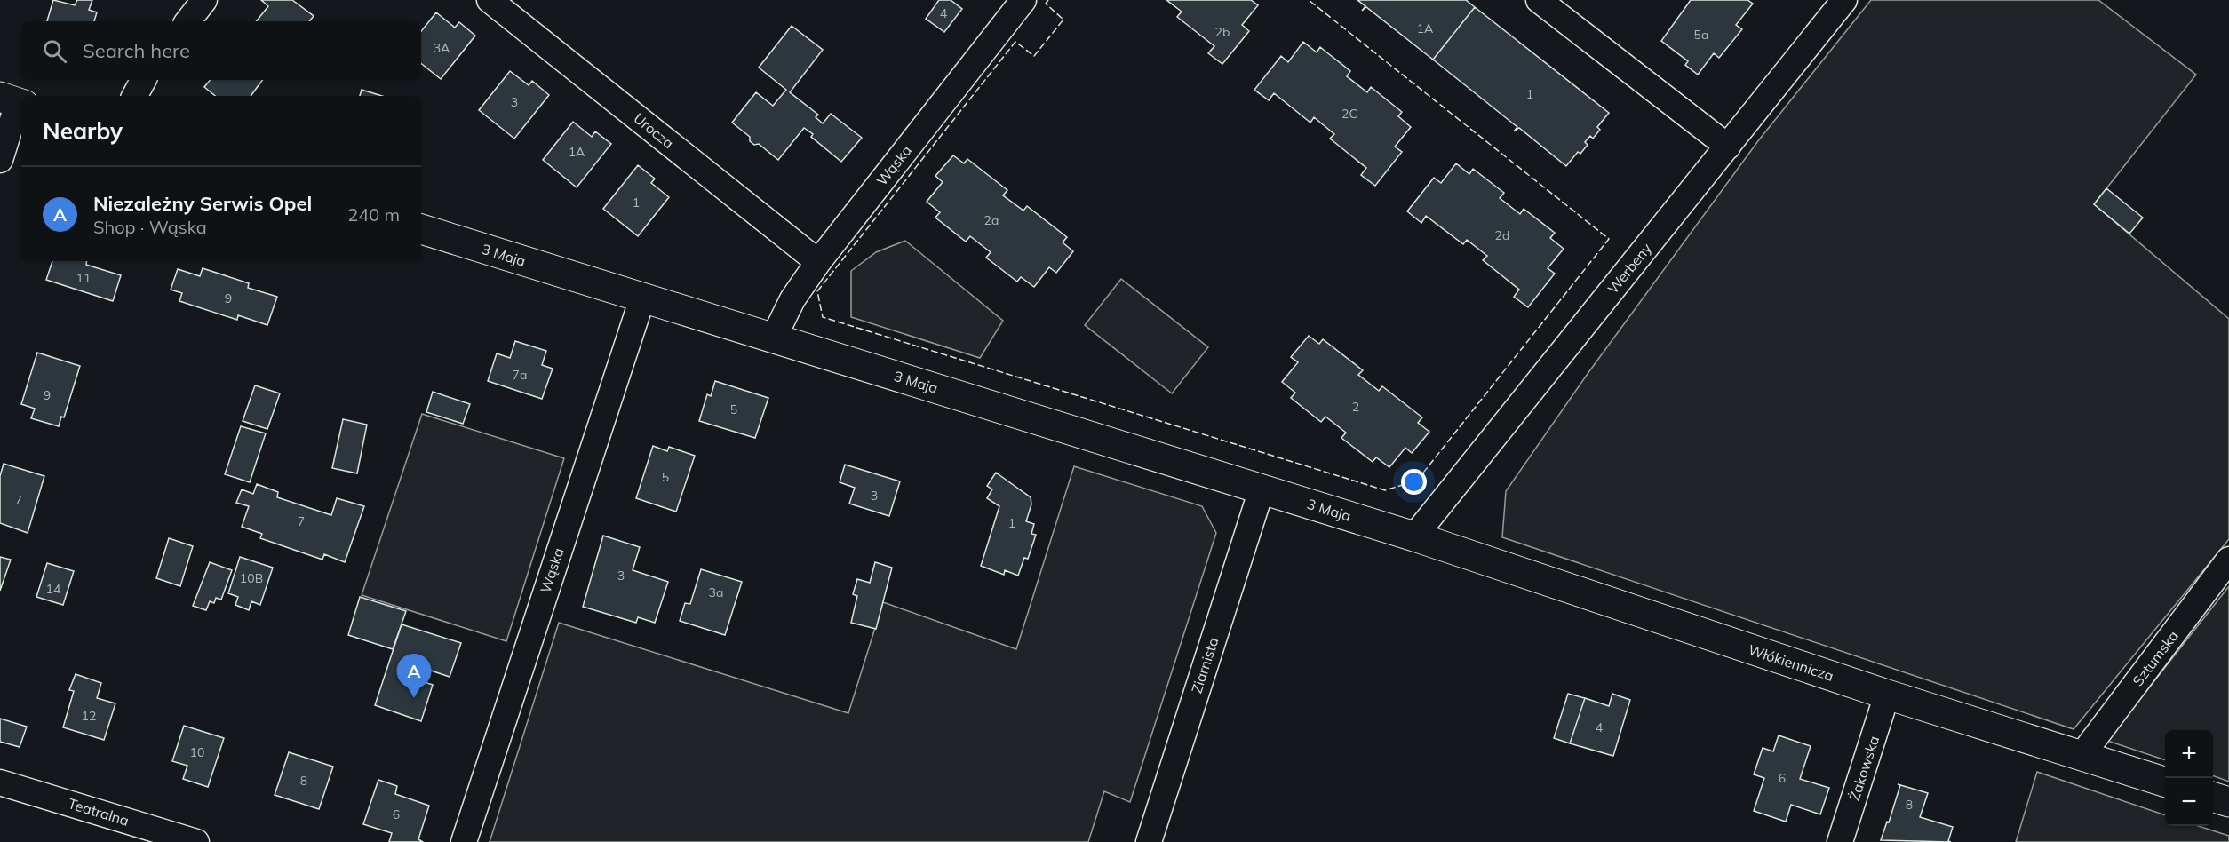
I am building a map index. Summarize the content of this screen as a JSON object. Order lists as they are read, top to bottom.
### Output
{
  "streets": {
    "street": [
      "Urocza",
      "Wąska",
      "3 Maja",
      "Werbeny",
      "Sztumska",
      "Włókiennicza",
      "Ziarnista",
      "Żakowska",
      "Teatralna"
    ]
  },
  "crossings": [
    ["Urocza", "Wąska"],
    ["Wąska", "3 Maja"],
    ["3 Maja", "Werbeny"],
    ["3 Maja", "Włókiennicza"],
    ["3 Maja", "Ziarnista"],
    ["Werbeny", "Włókiennicza"],
    ["Sztumska", "Włókiennicza"],
    ["Włókiennicza", "Żakowska"]
  ],
  "house_numbers": [
    "4",
    "1A",
    "2b",
    "5a",
    "3A",
    "1",
    "3",
    "2C",
    "1A",
    "1",
    "2a",
    "2d",
    "11",
    "9",
    "7a",
    "9",
    "2",
    "5",
    "5",
    "3",
    "7",
    "7",
    "1",
    "3",
    "10B",
    "14",
    "3a",
    "12",
    "4",
    "10",
    "6",
    "8",
    "8",
    "6"
  ],
  "page": {
    "search": "Search here",
    "heading": "Nearby",
    "list": [
      {
        "mark": "A",
        "name": "Niezależny Serwis Opel",
        "note": "Shop · Wąska",
        "value": "240 m"
      }
    ],
    "pins": "A",
    "map_buttons": ["+", "−"]
  }
}
